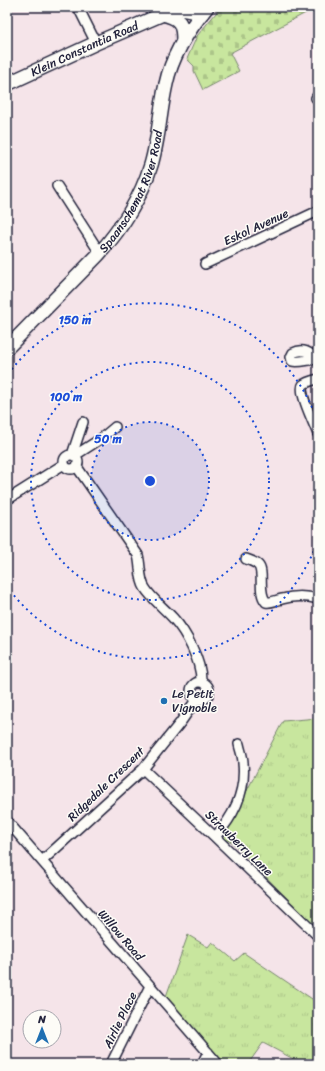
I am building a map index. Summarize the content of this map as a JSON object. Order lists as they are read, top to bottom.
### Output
{
  "streets": {
    "main road": ["Klein Constantia Road", "Spaanschemat River Road"],
    "street": [
      "Eskol Avenue",
      "Ridgedale Crescent",
      "Strawberry Lane",
      "Willow Road",
      "Airlie Place"
    ]
  },
  "crossings": [
    ["Klein Constantia Road", "Spaanschemat River Road"],
    ["Ridgedale Crescent", "Strawberry Lane"],
    ["Ridgedale Crescent", "Willow Road"],
    ["Willow Road", "Airlie Place"]
  ],
  "places": ["Le Petit Vignoble"],
  "north": "top",
  "rings": ["150 m", "100 m", "50 m"]
}
